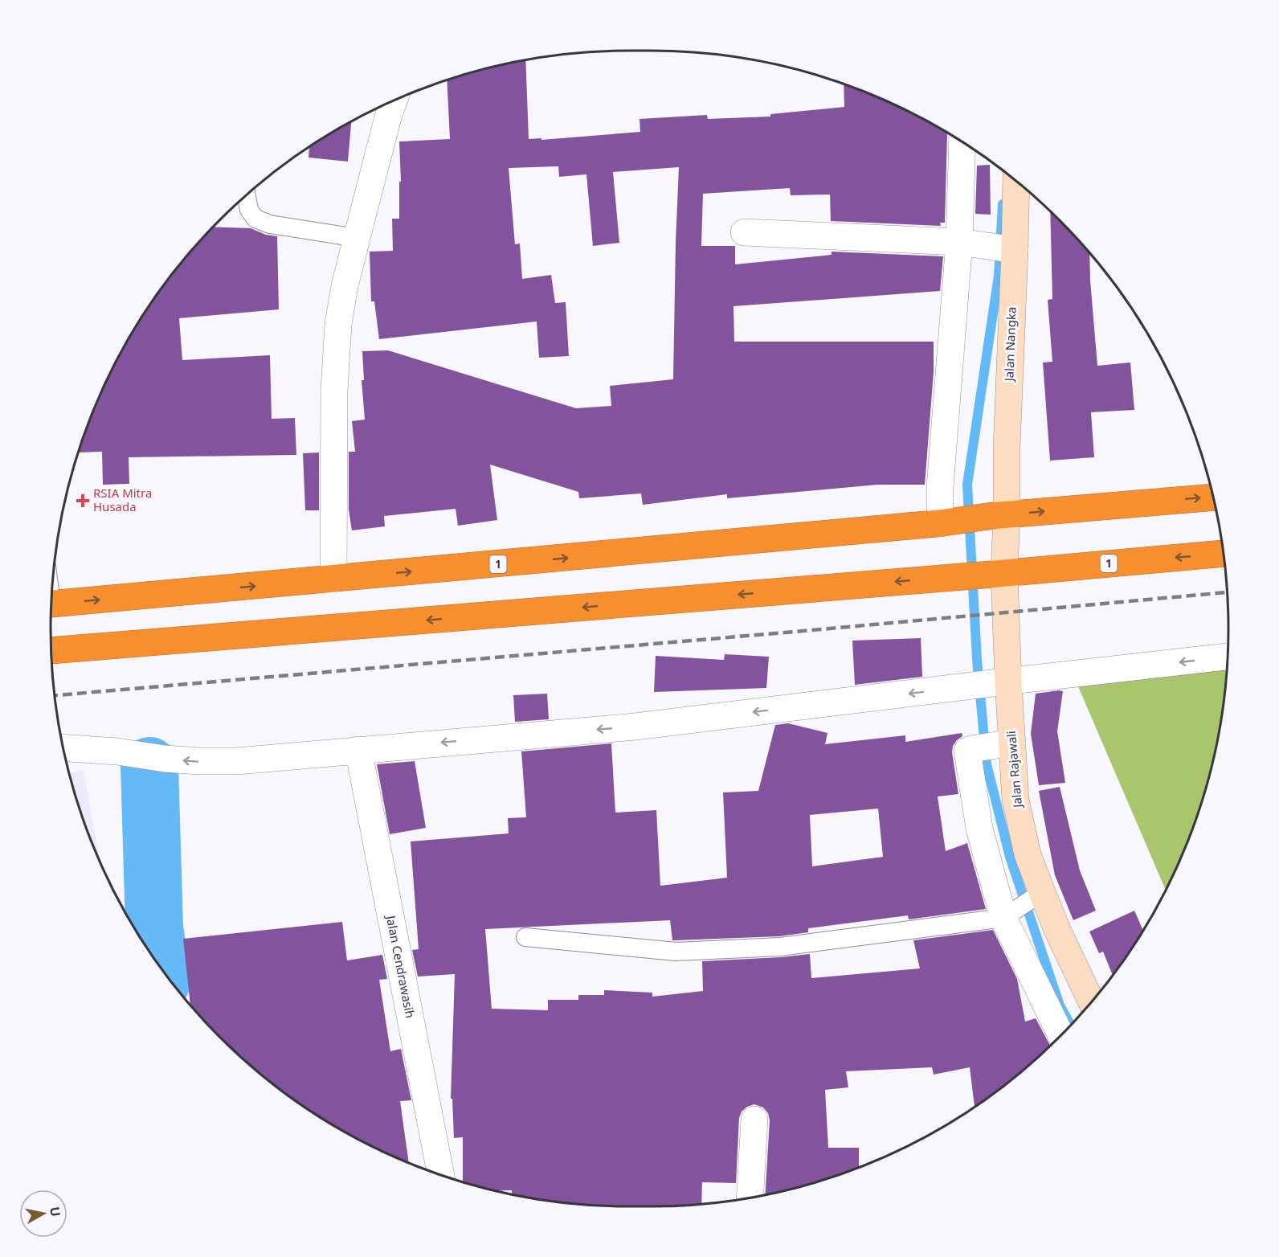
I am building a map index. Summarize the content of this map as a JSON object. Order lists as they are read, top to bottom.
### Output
{
  "streets": {
    "highway": ["1"],
    "street": ["Jalan Nangka", "Jalan Rajawali", "Jalan Cendrawasih"]
  },
  "crossings": [
    ["Jalan Nangka", "1"],
    ["Jalan Nangka", "Jalan Rajawali"],
    ["1", "Jalan Rajawali"]
  ],
  "places": {
    "health": ["RSIA Mitra Husada"]
  },
  "north": "right"
}
